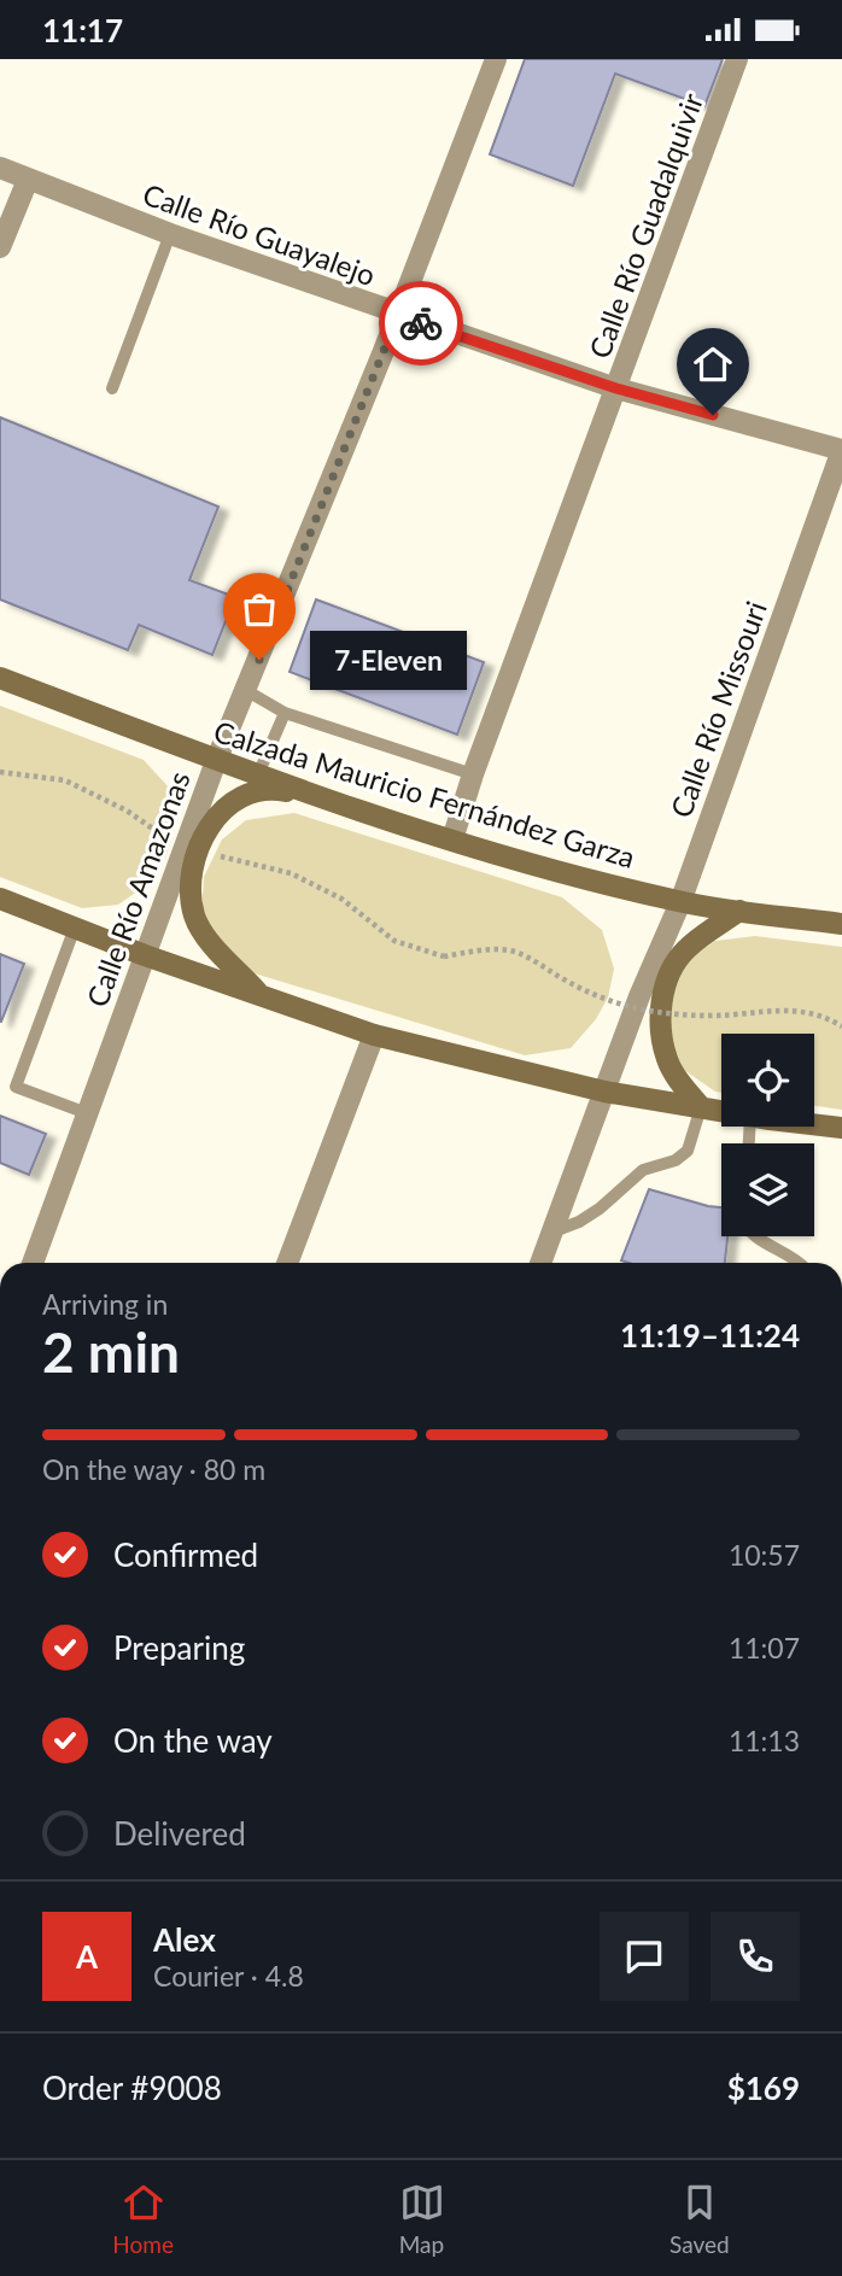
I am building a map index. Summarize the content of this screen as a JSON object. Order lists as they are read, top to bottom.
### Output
{
  "streets": {
    "main road": ["Calzada Mauricio Fernández Garza"],
    "street": [
      "Calle Río Guadalquivir",
      "Calle Río Guayalejo",
      "Calle Río Missouri",
      "Calle Río Amazonas"
    ]
  },
  "crossings": [
    ["Calle Río Guadalquivir", "Calle Río Guayalejo"],
    ["Calle Río Guadalquivir", "Calzada Mauricio Fernández Garza"],
    ["Calle Río Guayalejo", "Calle Río Missouri"],
    ["Calle Río Guayalejo", "Calle Río Amazonas"],
    ["Calle Río Missouri", "Calzada Mauricio Fernández Garza"],
    ["Calzada Mauricio Fernández Garza", "Calle Río Amazonas"]
  ],
  "places": ["7-Eleven"],
  "page": {
    "status": "11:17",
    "bubble": "7-Eleven",
    "heading": ["2 min", "Arriving in", "11:19–11:24"],
    "panel": [
      "Alex",
      "Courier · 4.8",
      "Order #9008",
      "$169"
    ],
    "bar": "On the way · 80 m",
    "list": [
      ["Confirmed", "10:57"],
      ["Preparing", "11:07"],
      ["On the way", "11:13"],
      "Delivered"
    ],
    "round": "A",
    "tabs": ["Home", "Map", "Saved"]
  }
}
